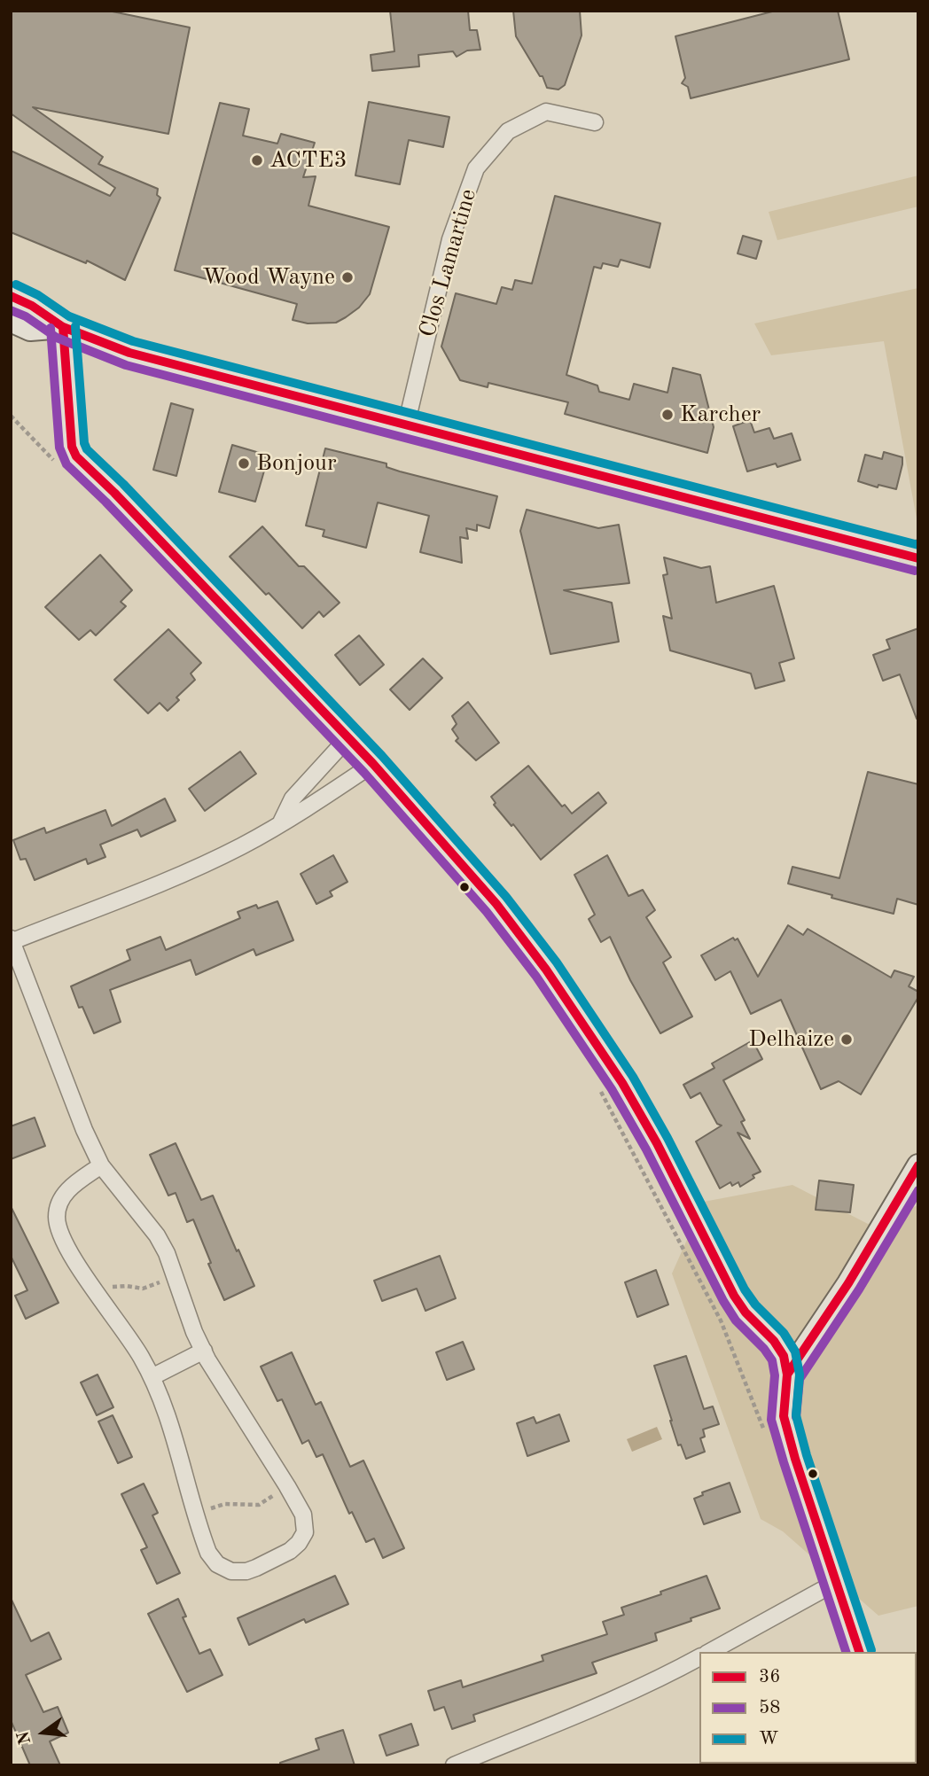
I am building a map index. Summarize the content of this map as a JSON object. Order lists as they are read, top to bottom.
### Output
{
  "streets": {
    "street": ["Clos Lamartine"]
  },
  "places": [
    "ACTE3",
    "Wood Wayne",
    "Karcher",
    "Bonjour",
    "Delhaize"
  ],
  "lines": ["transit line W", "transit line 36", "transit line 58"],
  "legend": ["36", "58", "W"],
  "north": "left"
}
